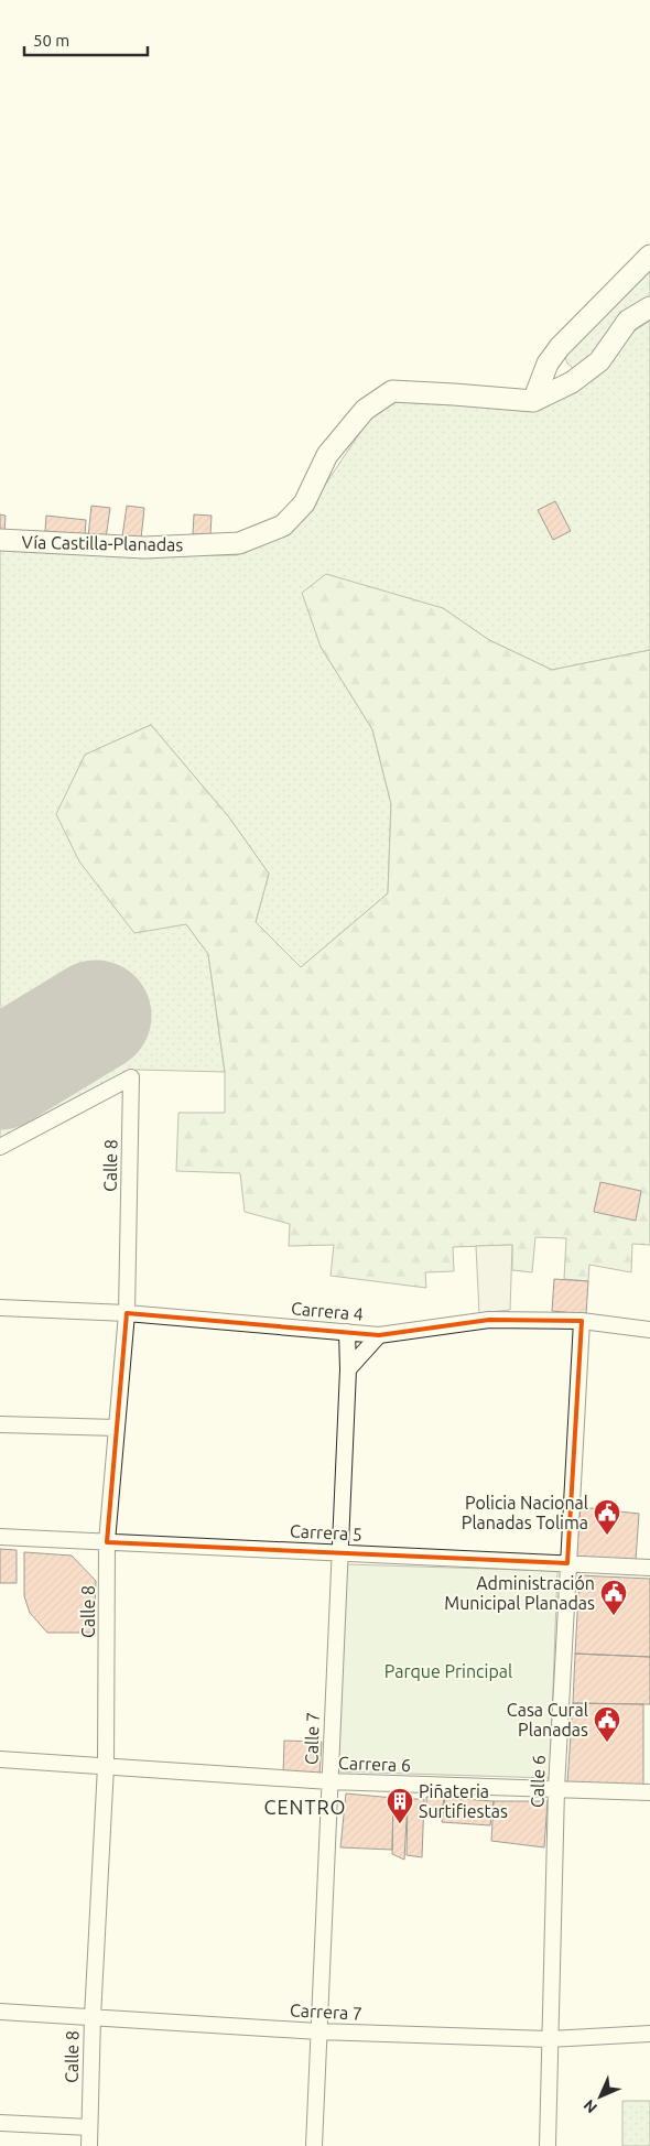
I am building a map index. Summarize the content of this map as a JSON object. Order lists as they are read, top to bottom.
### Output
{
  "streets": {
    "main road": ["Vía Castilla-Planadas"],
    "street": [
      "Calle 8",
      "Carrera 4",
      "Carrera 5",
      "Calle 7",
      "Carrera 6",
      "Calle 6",
      "Carrera 7"
    ]
  },
  "crossings": [
    ["Calle 8", "Carrera 4"],
    ["Calle 8", "Carrera 5"],
    ["Calle 8", "Carrera 6"],
    ["Calle 8", "Carrera 7"],
    ["Carrera 4", "Calle 7"],
    ["Carrera 4", "Calle 6"],
    ["Carrera 5", "Calle 7"],
    ["Carrera 5", "Calle 6"],
    ["Calle 7", "Carrera 6"],
    ["Calle 7", "Carrera 7"],
    ["Carrera 6", "Calle 6"],
    ["Calle 6", "Carrera 7"]
  ],
  "districts": ["CENTRO"],
  "parks": ["Parque Principal"],
  "places": {
    "public building": ["Policia Nacional Planadas Tolima", "Administración Municipal Planadas", "Casa Cural Planadas"],
    "building": ["Piñateria Surtifiestas"]
  },
  "scale_bar": "50 m",
  "north": "bottom left"
}
